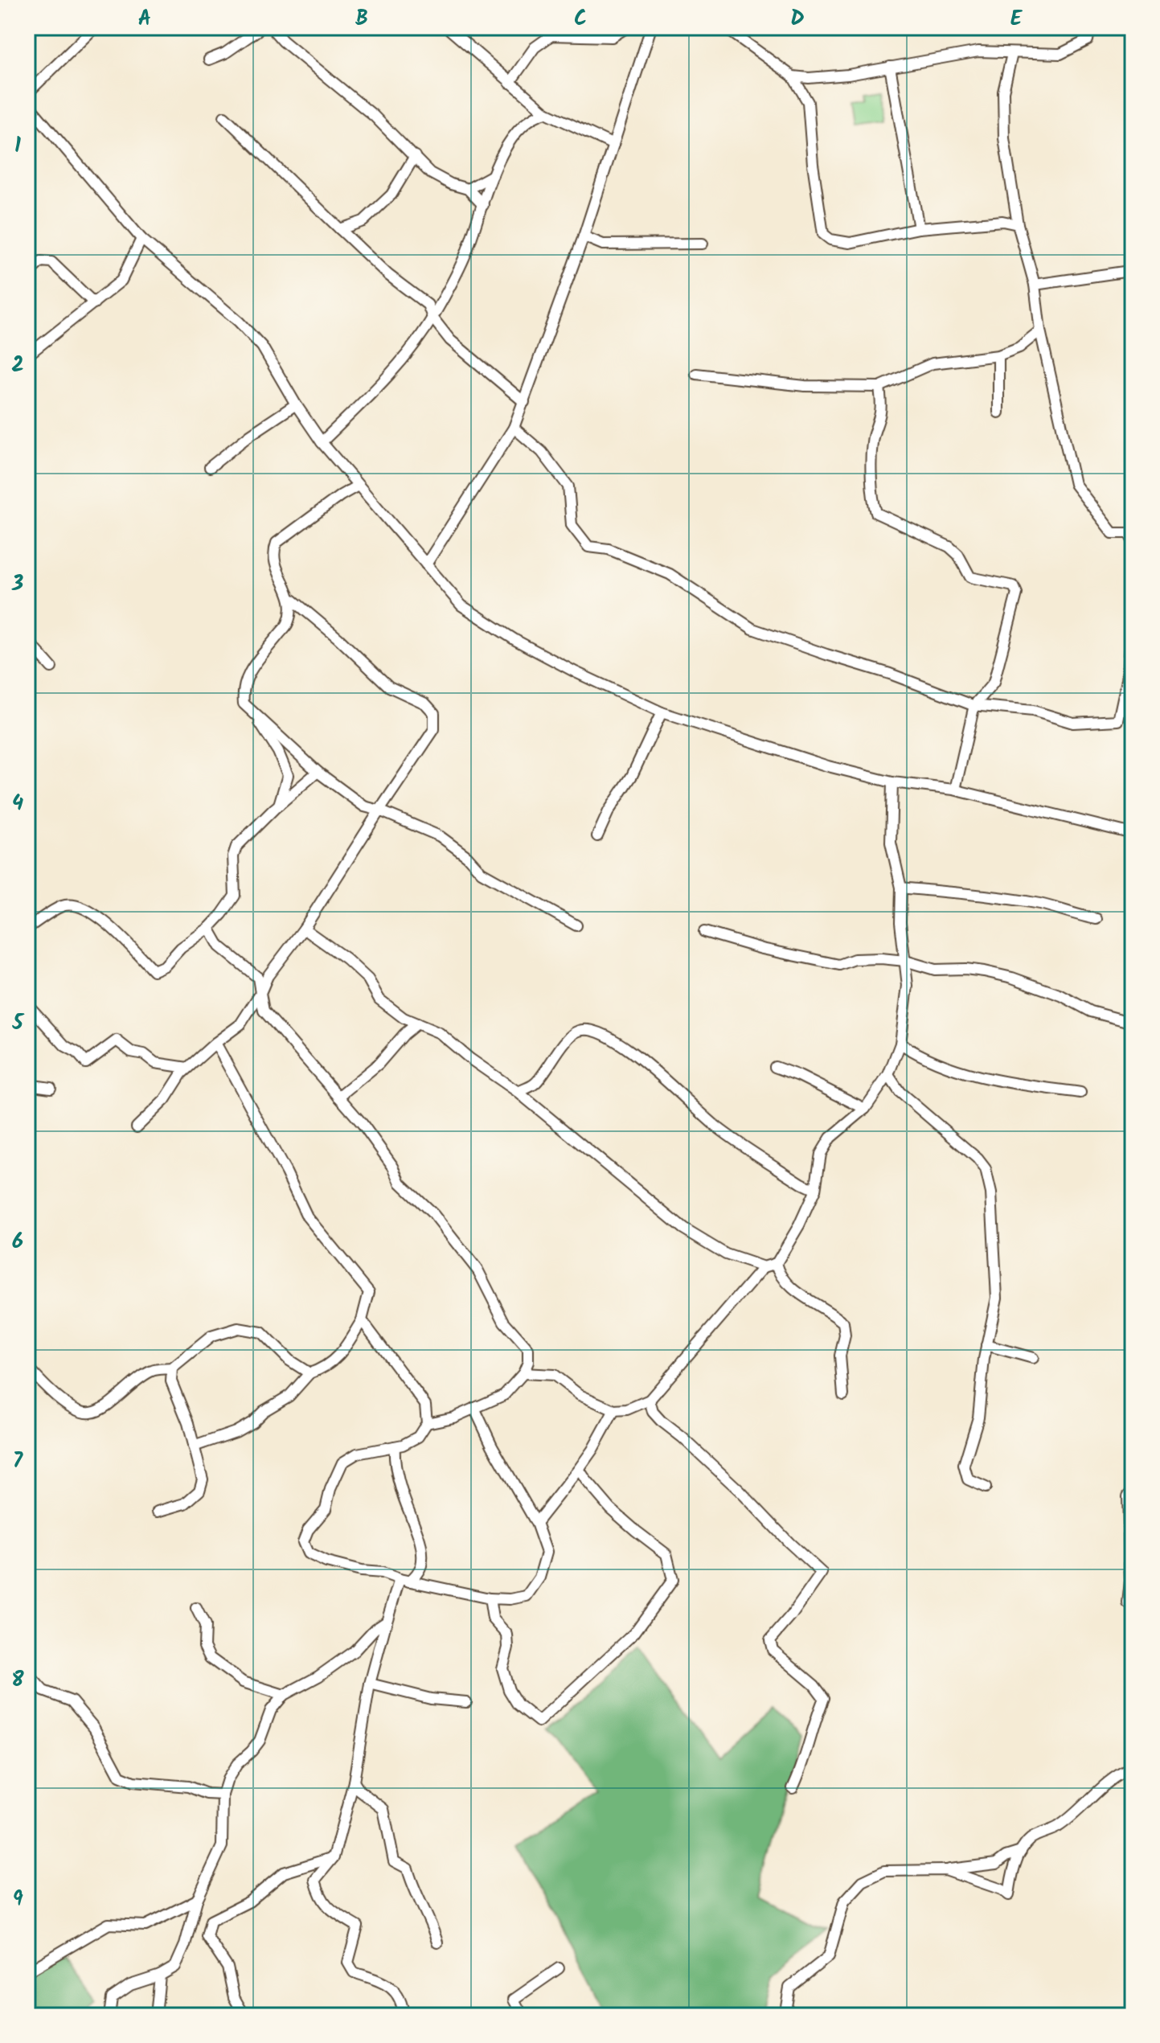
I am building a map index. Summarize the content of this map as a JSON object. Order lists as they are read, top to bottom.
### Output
{
  "grid": {
    "columns": [
      "A",
      "B",
      "C",
      "D",
      "E"
    ],
    "rows": [
      "1",
      "2",
      "3",
      "4",
      "5",
      "6",
      "7",
      "8",
      "9"
    ]
  }
}
